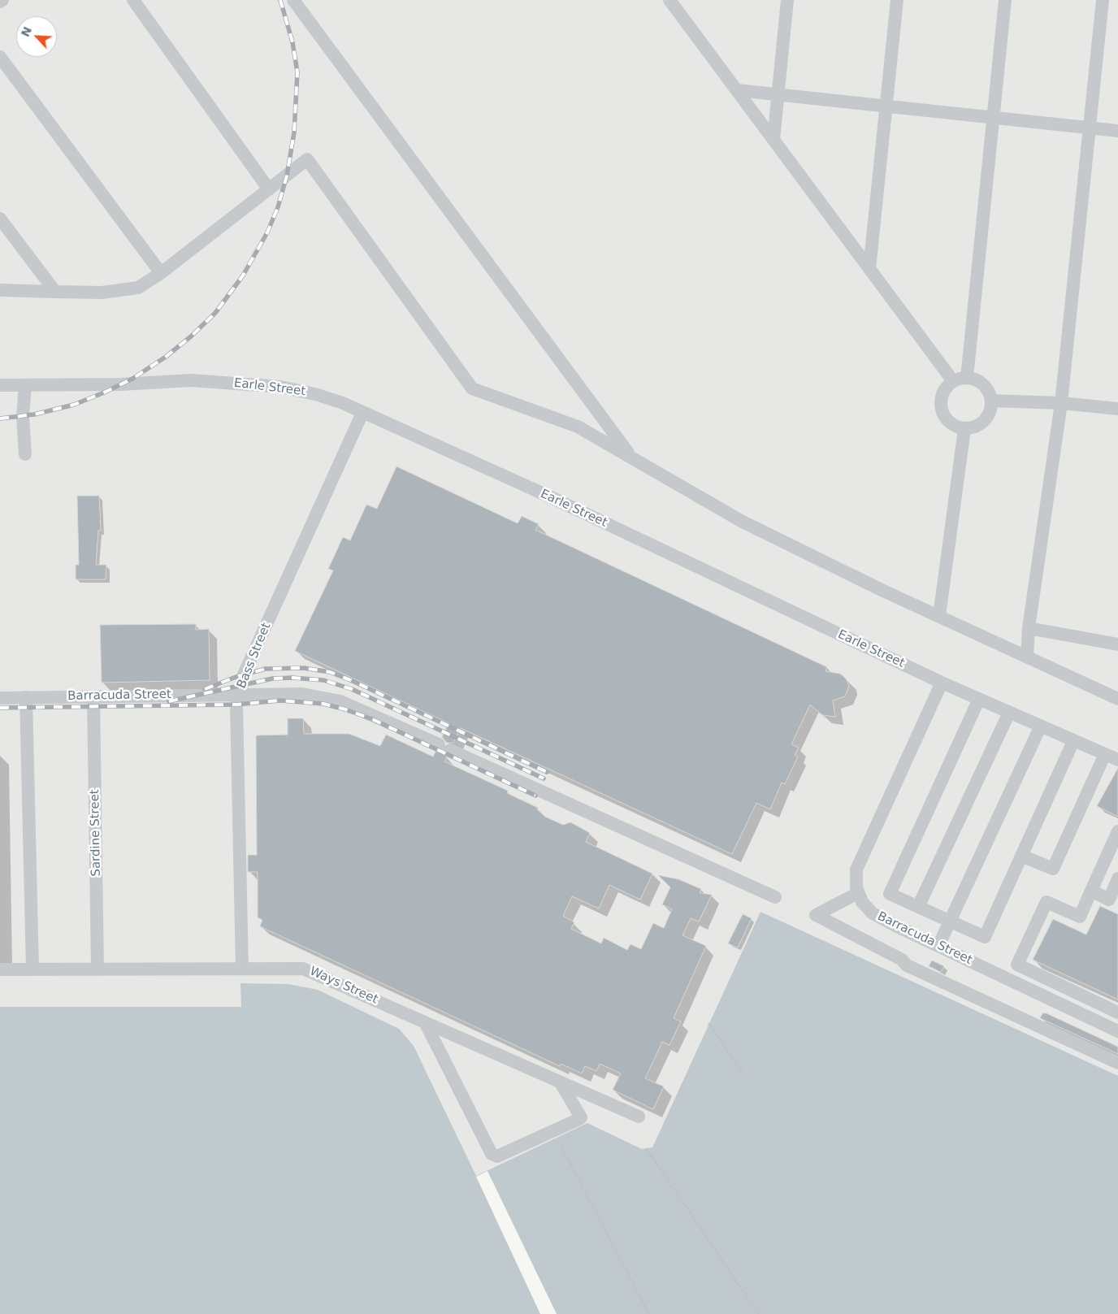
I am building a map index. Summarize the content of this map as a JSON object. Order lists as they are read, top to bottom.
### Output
{
  "streets": {
    "street": [
      "Earle Street",
      "Bass Street",
      "Barracuda Street",
      "Sardine Street",
      "Ways Street"
    ]
  },
  "crossings": [
    ["Earle Street", "Bass Street"],
    ["Earle Street", "Barracuda Street"],
    ["Bass Street", "Barracuda Street"],
    ["Bass Street", "Ways Street"],
    ["Barracuda Street", "Sardine Street"],
    ["Sardine Street", "Ways Street"]
  ],
  "north": "top left"
}
